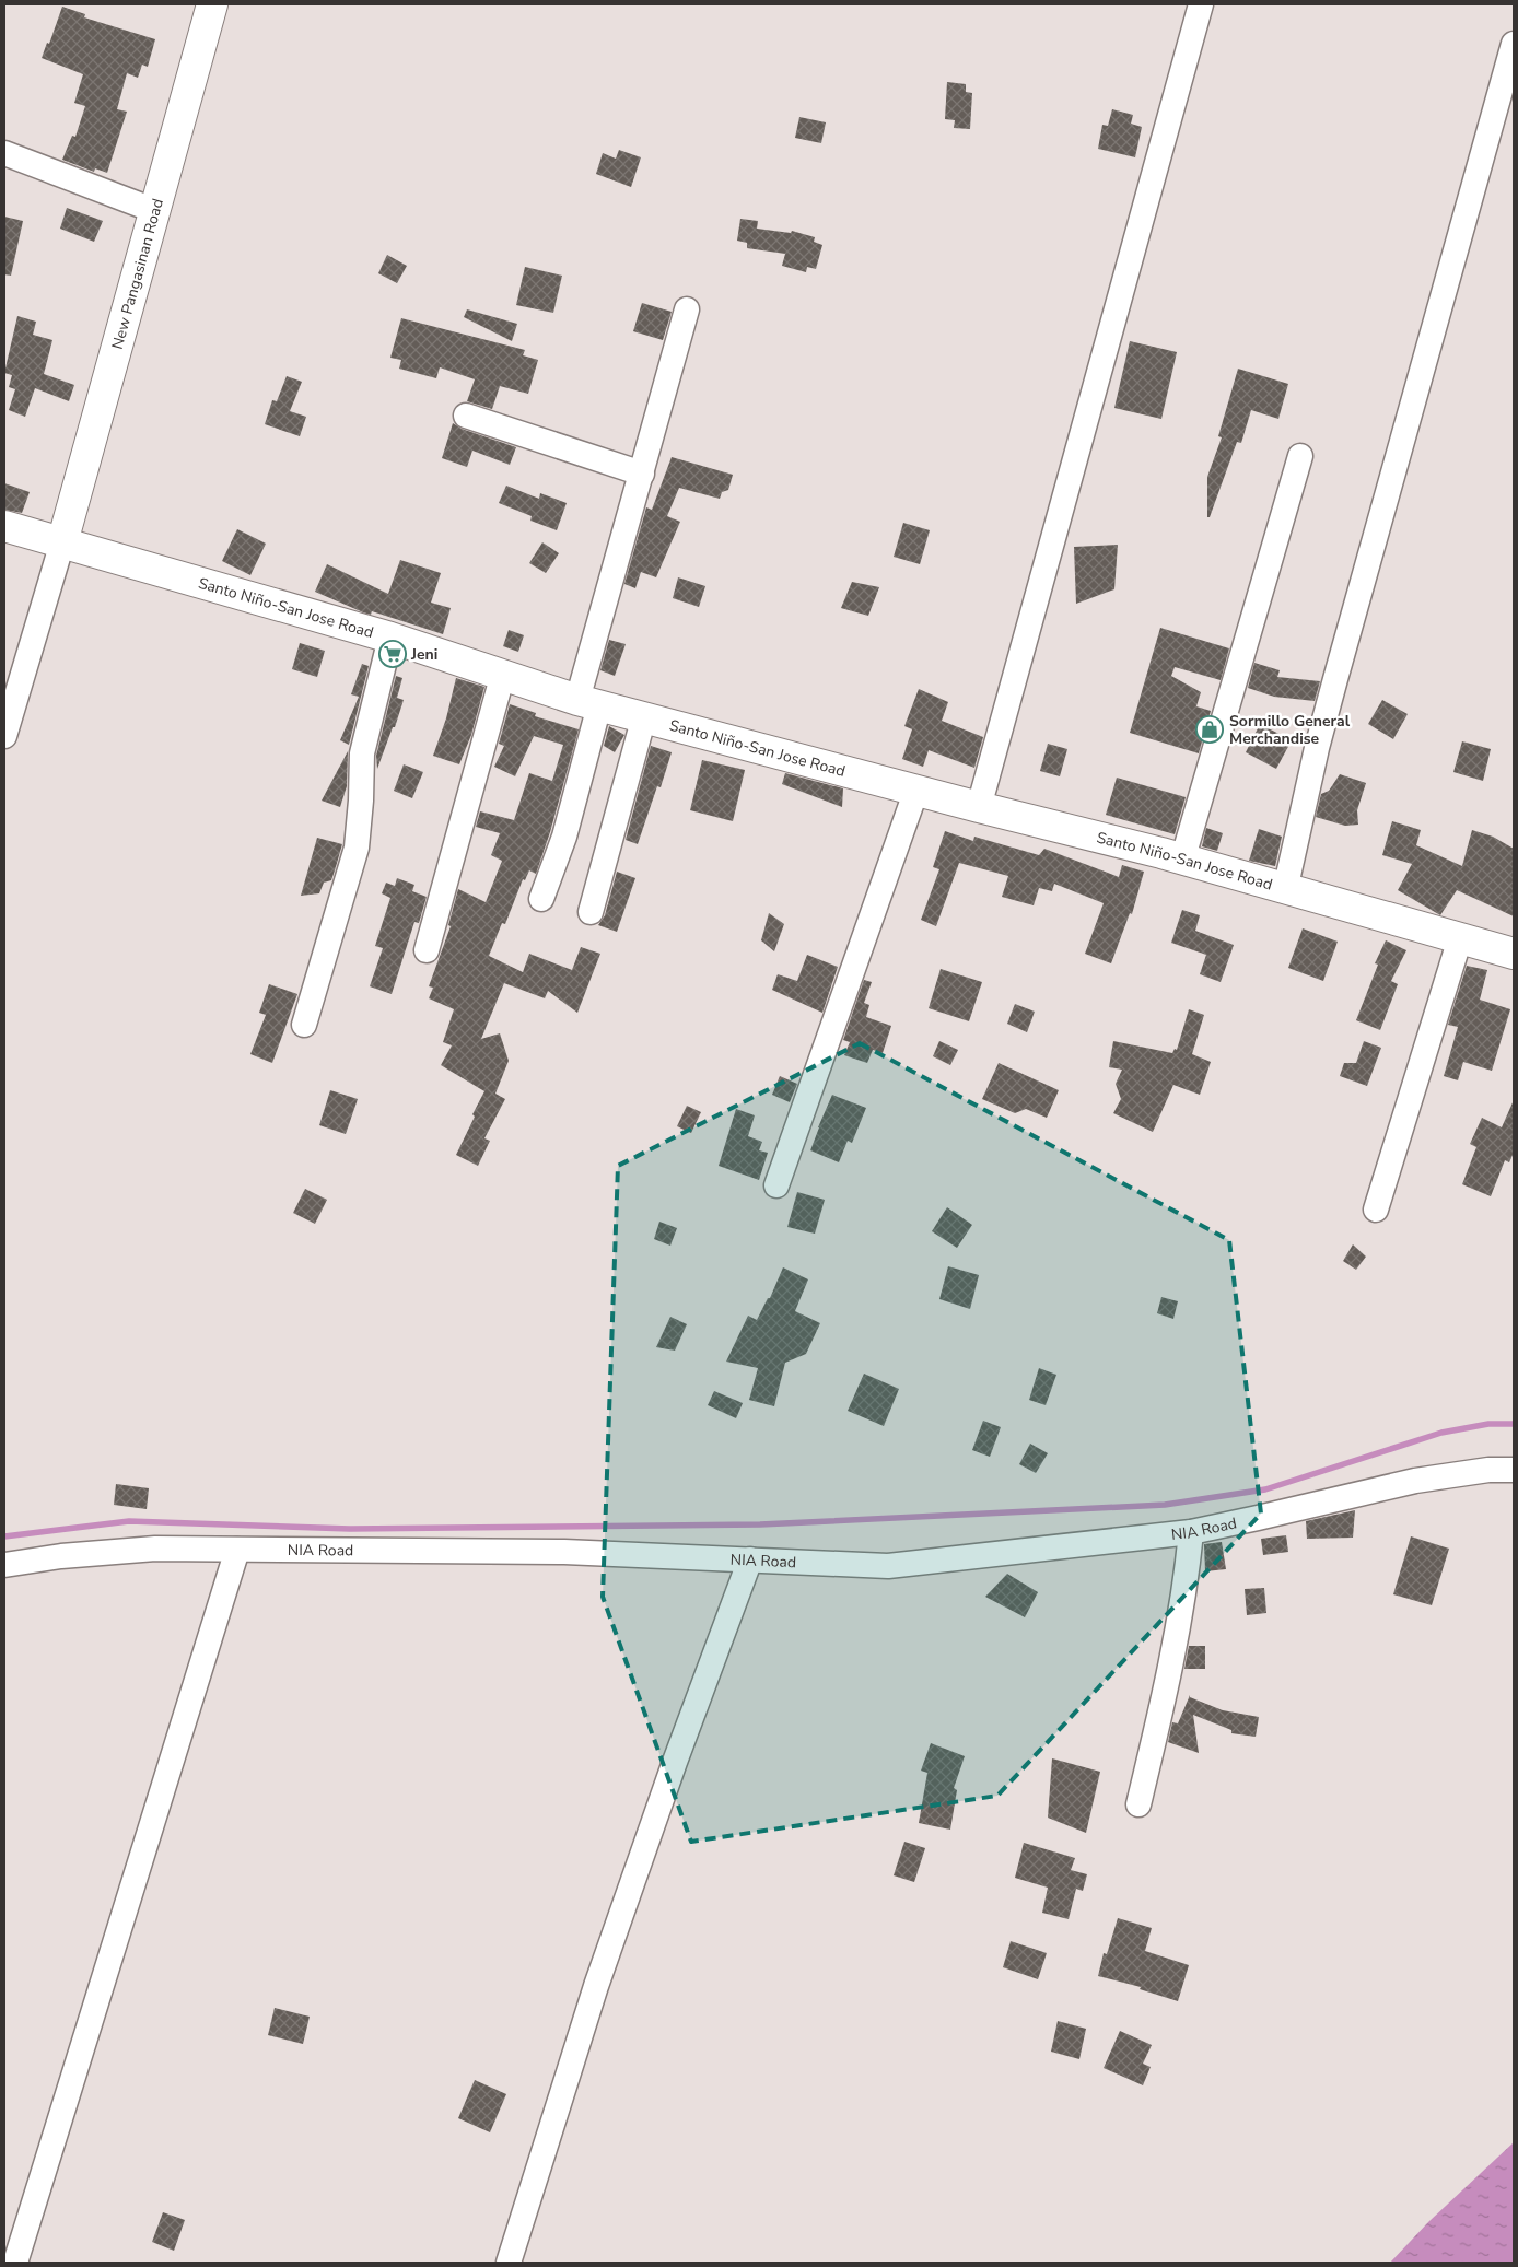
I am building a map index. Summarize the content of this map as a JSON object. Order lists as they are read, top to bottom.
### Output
{
  "streets": {
    "main road": ["New Pangasinan Road", "Santo Niño-San Jose Road"],
    "street": ["NIA Road"]
  },
  "crossings": [
    ["New Pangasinan Road", "Santo Niño-San Jose Road"]
  ],
  "places": {
    "supermarket": ["Jeni"],
    "shop": ["Sormillo General Merchandise"]
  }
}
